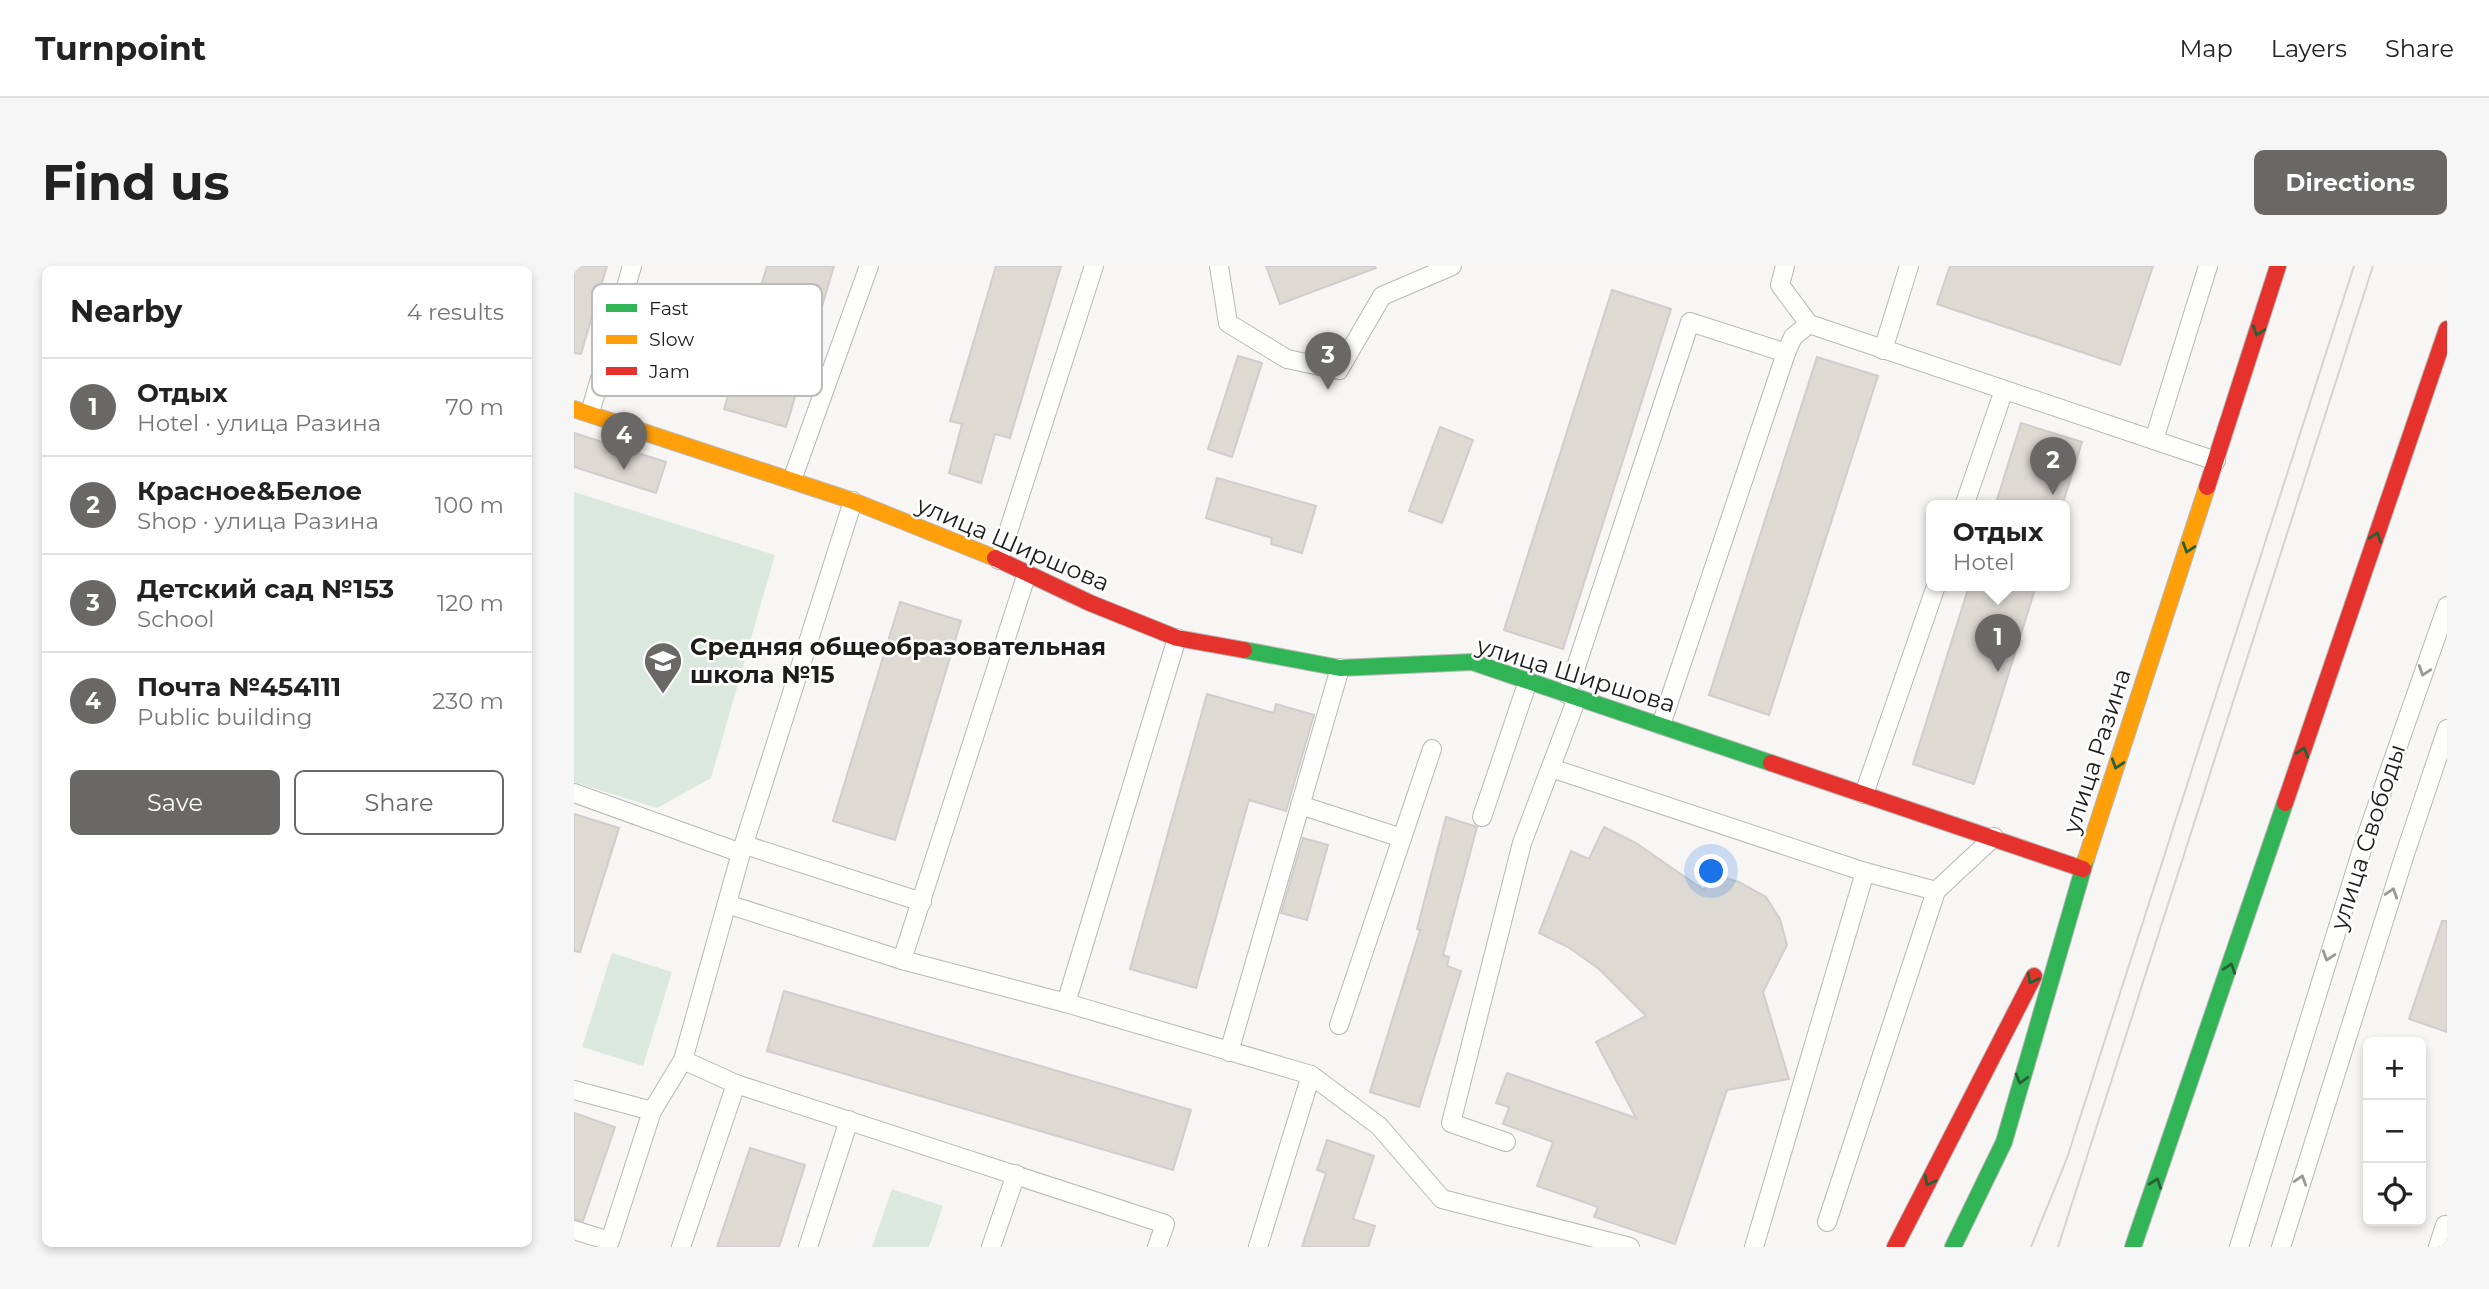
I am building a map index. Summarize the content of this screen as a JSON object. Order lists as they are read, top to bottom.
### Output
{
  "streets": {
    "main road": ["улица Ширшова", "улица Разина"],
    "lane": ["улица Свободы"]
  },
  "crossings": [
    ["улица Ширшова", "улица Разина"]
  ],
  "places": {
    "school or university": ["Средняя общеобразовательная школа №15"]
  },
  "legend": ["Fast", "Slow", "Jam"],
  "page": {
    "header": "Turnpoint",
    "nav": ["Map", "Layers", "Share"],
    "buttons": [
      "Directions",
      ["Save", "Share"]
    ],
    "title": "Find us",
    "heading": ["Nearby", "4 results"],
    "pins": [
      "3",
      "4",
      "2",
      "1"
    ],
    "list": [
      {
        "mark": "1",
        "name": "Отдых",
        "note": "Hotel · улица Разина",
        "value": "70 m"
      },
      {
        "mark": "2",
        "name": "Красное&Белое",
        "note": "Shop · улица Разина",
        "value": "100 m"
      },
      {
        "mark": "3",
        "name": "Детский сад №153",
        "note": "School",
        "value": "120 m"
      },
      {
        "mark": "4",
        "name": "Почта №454111",
        "note": "Public building",
        "value": "230 m"
      }
    ],
    "popup": ["Отдых", "Hotel"],
    "map_buttons": ["+", "−"]
  }
}
